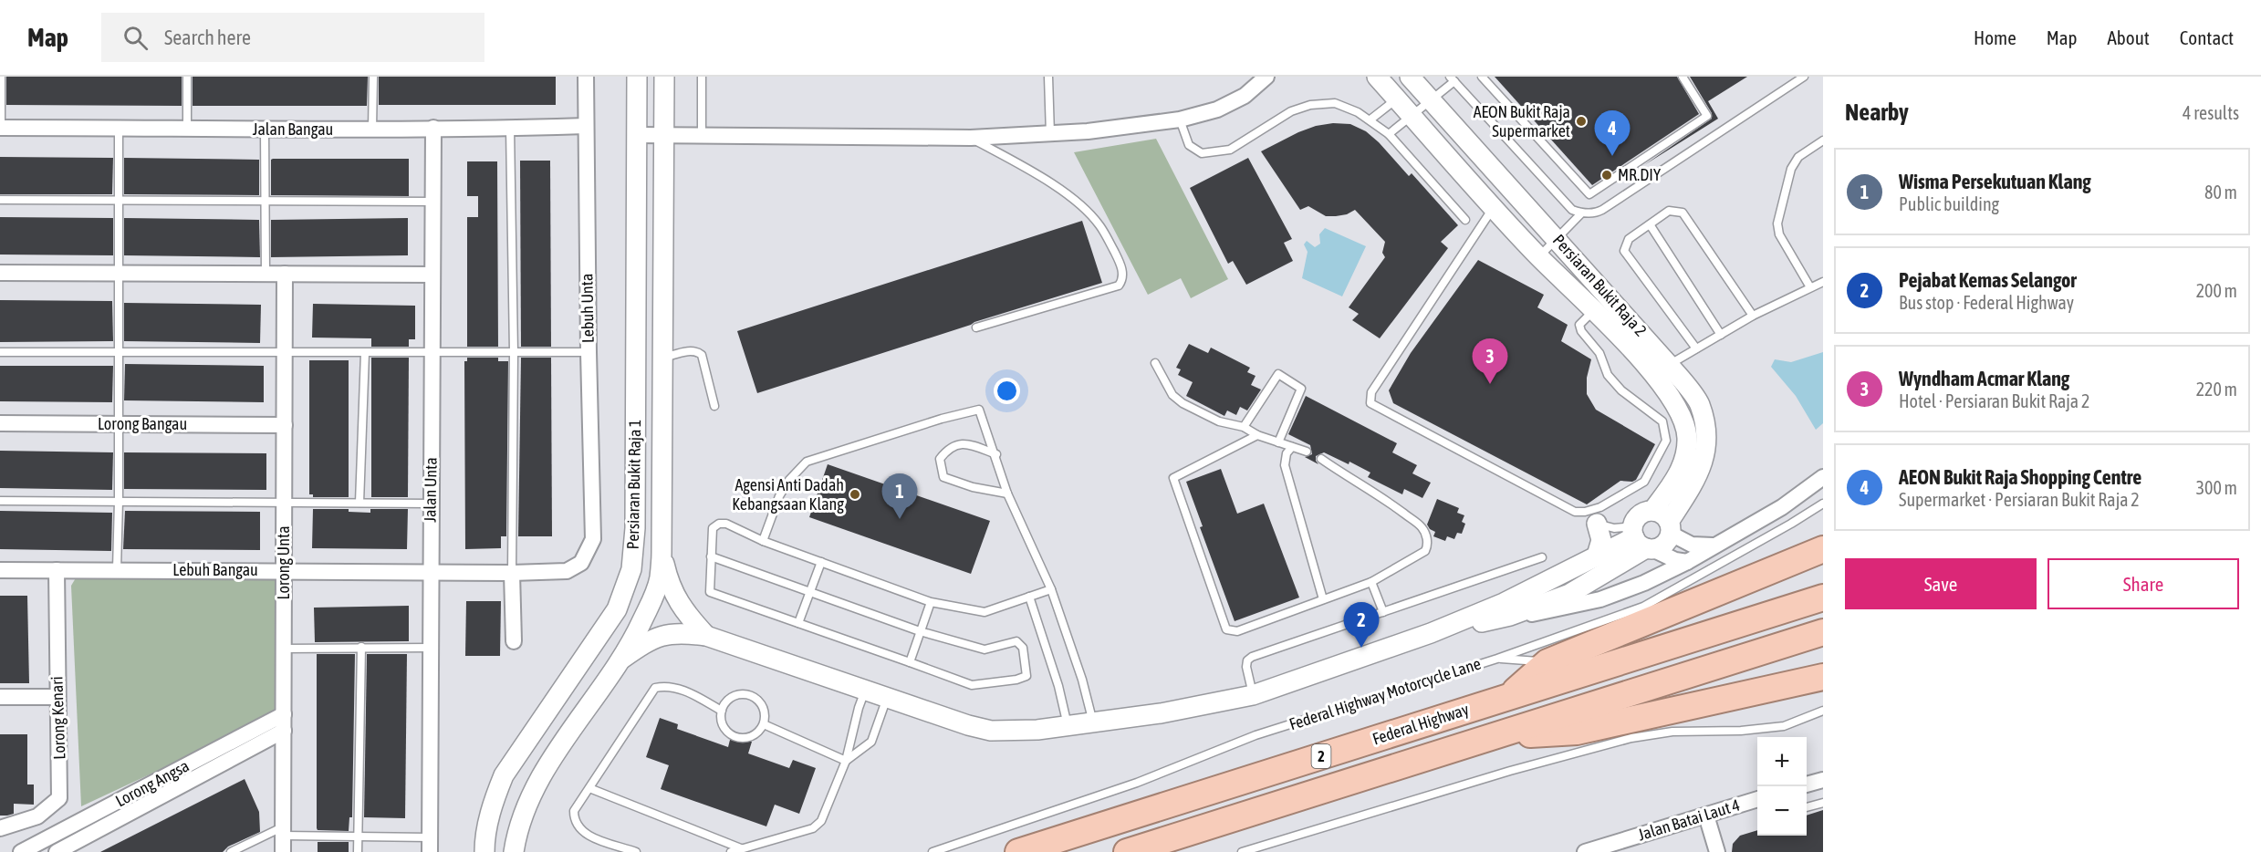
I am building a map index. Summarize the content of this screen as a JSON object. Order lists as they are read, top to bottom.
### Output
{
  "streets": {
    "highway": ["Federal Highway", "2"],
    "street": [
      "Jalan Bangau",
      "Persiaran Bukit Raja 2",
      "Lebuh Unta",
      "Lorong Bangau",
      "Persiaran Bukit Raja 1",
      "Jalan Unta",
      "Lorong Unta",
      "Lebuh Bangau",
      "Lorong Kenari",
      "Lorong Angsa",
      "Jalan Batai Laut 4"
    ],
    "lane": ["Federal Highway Motorcycle Lane"]
  },
  "crossings": [
    ["Jalan Bangau", "Lebuh Unta"],
    ["Jalan Bangau", "Jalan Unta"],
    ["Lebuh Unta", "Lebuh Bangau"],
    ["Lorong Bangau", "Lorong Unta"],
    ["Jalan Unta", "Lebuh Bangau"],
    ["Lorong Unta", "Lebuh Bangau"],
    ["Lorong Unta", "Lorong Angsa"],
    ["Lebuh Bangau", "Lorong Kenari"]
  ],
  "places": ["AEON Bukit Raja Supermarket", "MR.DIY", "Agensi Anti Dadah Kebangsaan Klang"],
  "page": {
    "header": "Map",
    "search": "Search here",
    "nav": [
      "Home",
      "Map",
      "About",
      "Contact"
    ],
    "heading": ["Nearby", "4 results"],
    "pins": [
      "4",
      "3",
      "1",
      "2"
    ],
    "list": [
      {
        "mark": "1",
        "name": "Wisma Persekutuan Klang",
        "note": "Public building",
        "value": "80 m"
      },
      {
        "mark": "2",
        "name": "Pejabat Kemas Selangor",
        "note": "Bus stop · Federal Highway",
        "value": "200 m"
      },
      {
        "mark": "3",
        "name": "Wyndham Acmar Klang",
        "note": "Hotel · Persiaran Bukit Raja 2",
        "value": "220 m"
      },
      {
        "mark": "4",
        "name": "AEON Bukit Raja Shopping Centre",
        "note": "Supermarket · Persiaran Bukit Raja 2",
        "value": "300 m"
      }
    ],
    "buttons": ["Save", "Share"],
    "map_buttons": ["+", "−"]
  }
}
